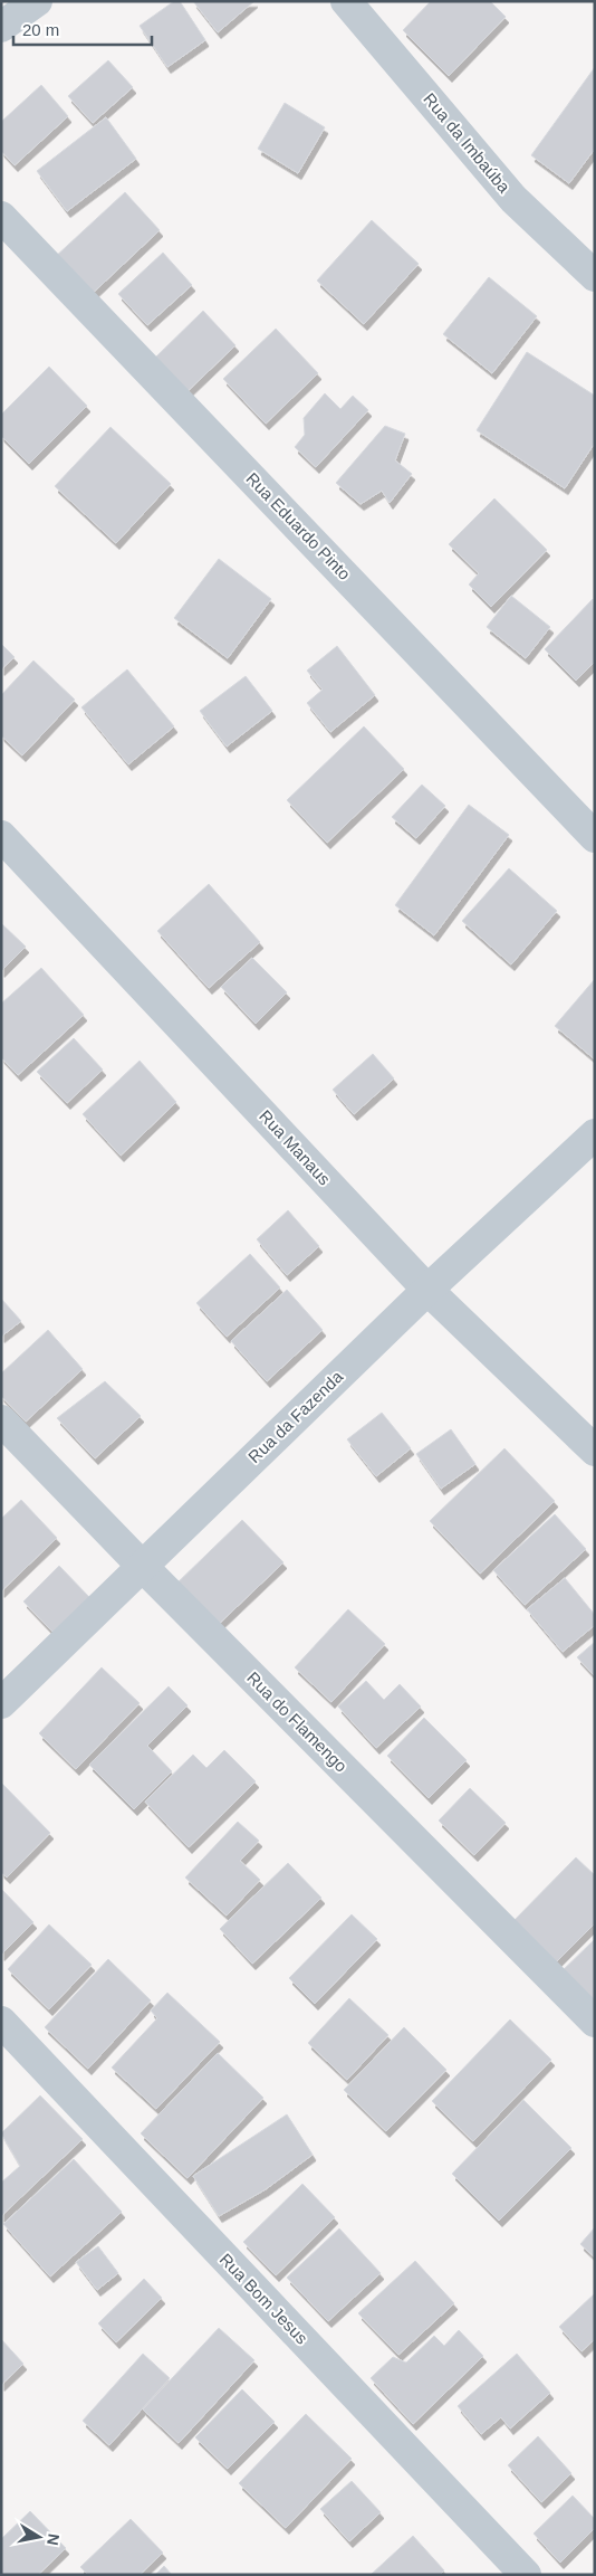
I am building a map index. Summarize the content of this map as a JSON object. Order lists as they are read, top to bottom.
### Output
{
  "streets": {
    "street": [
      "Rua da Imbaúba",
      "Rua Eduardo Pinto",
      "Rua Manaus",
      "Rua da Fazenda",
      "Rua do Flamengo",
      "Rua Bom Jesus"
    ]
  },
  "crossings": [
    ["Rua Manaus", "Rua da Fazenda"],
    ["Rua da Fazenda", "Rua do Flamengo"]
  ],
  "scale_bar": "20 m",
  "north": "right"
}
